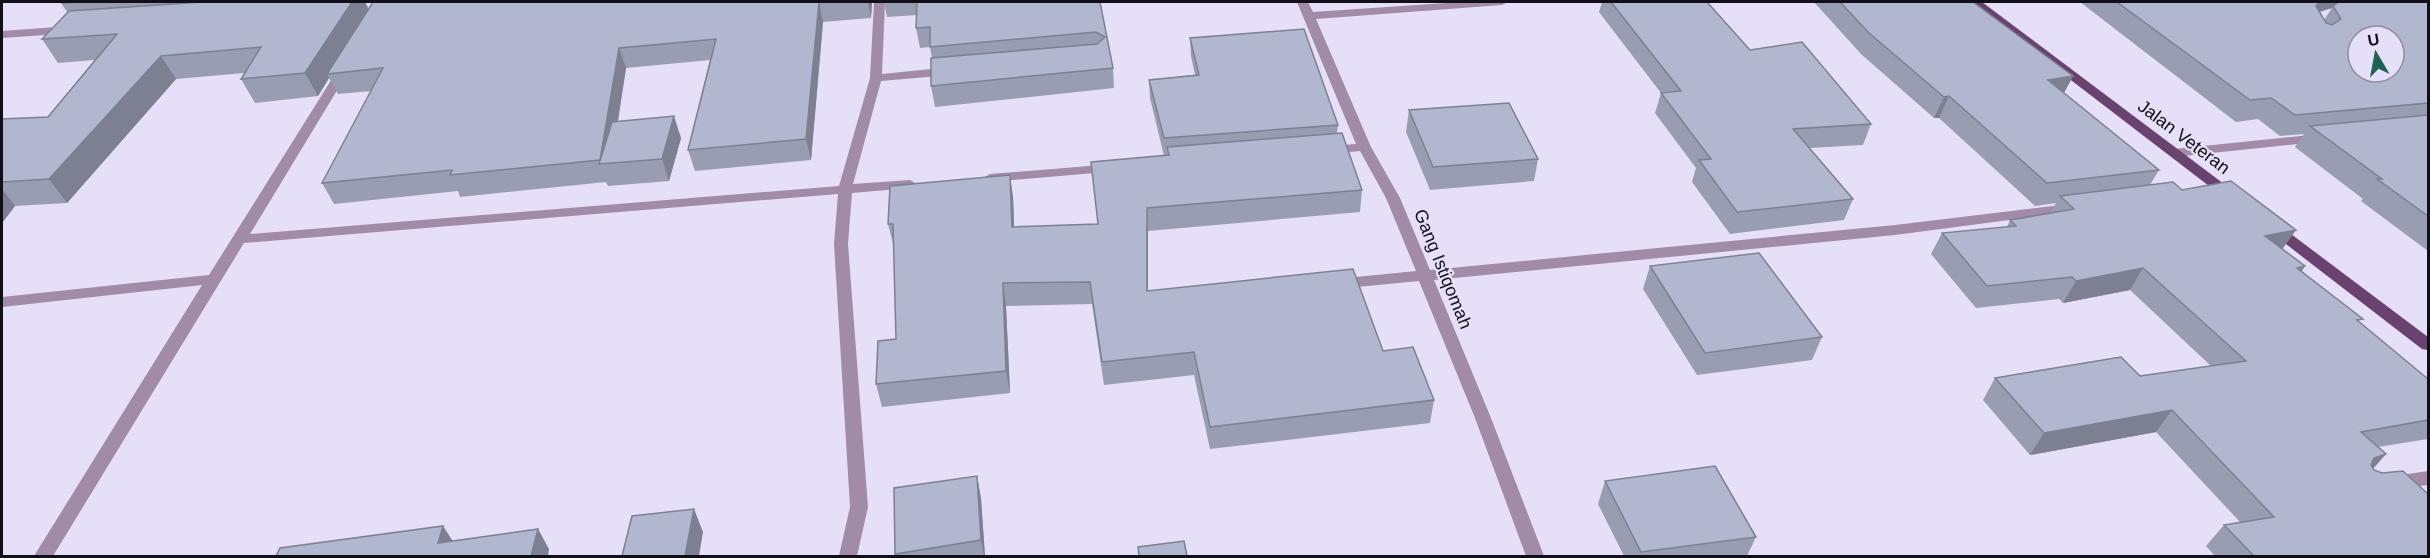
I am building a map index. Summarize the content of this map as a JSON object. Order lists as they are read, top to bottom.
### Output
{
  "streets": {
    "main road": ["Jalan Veteran"],
    "street": ["Gang Istiqomah"]
  },
  "north": "top"
}
